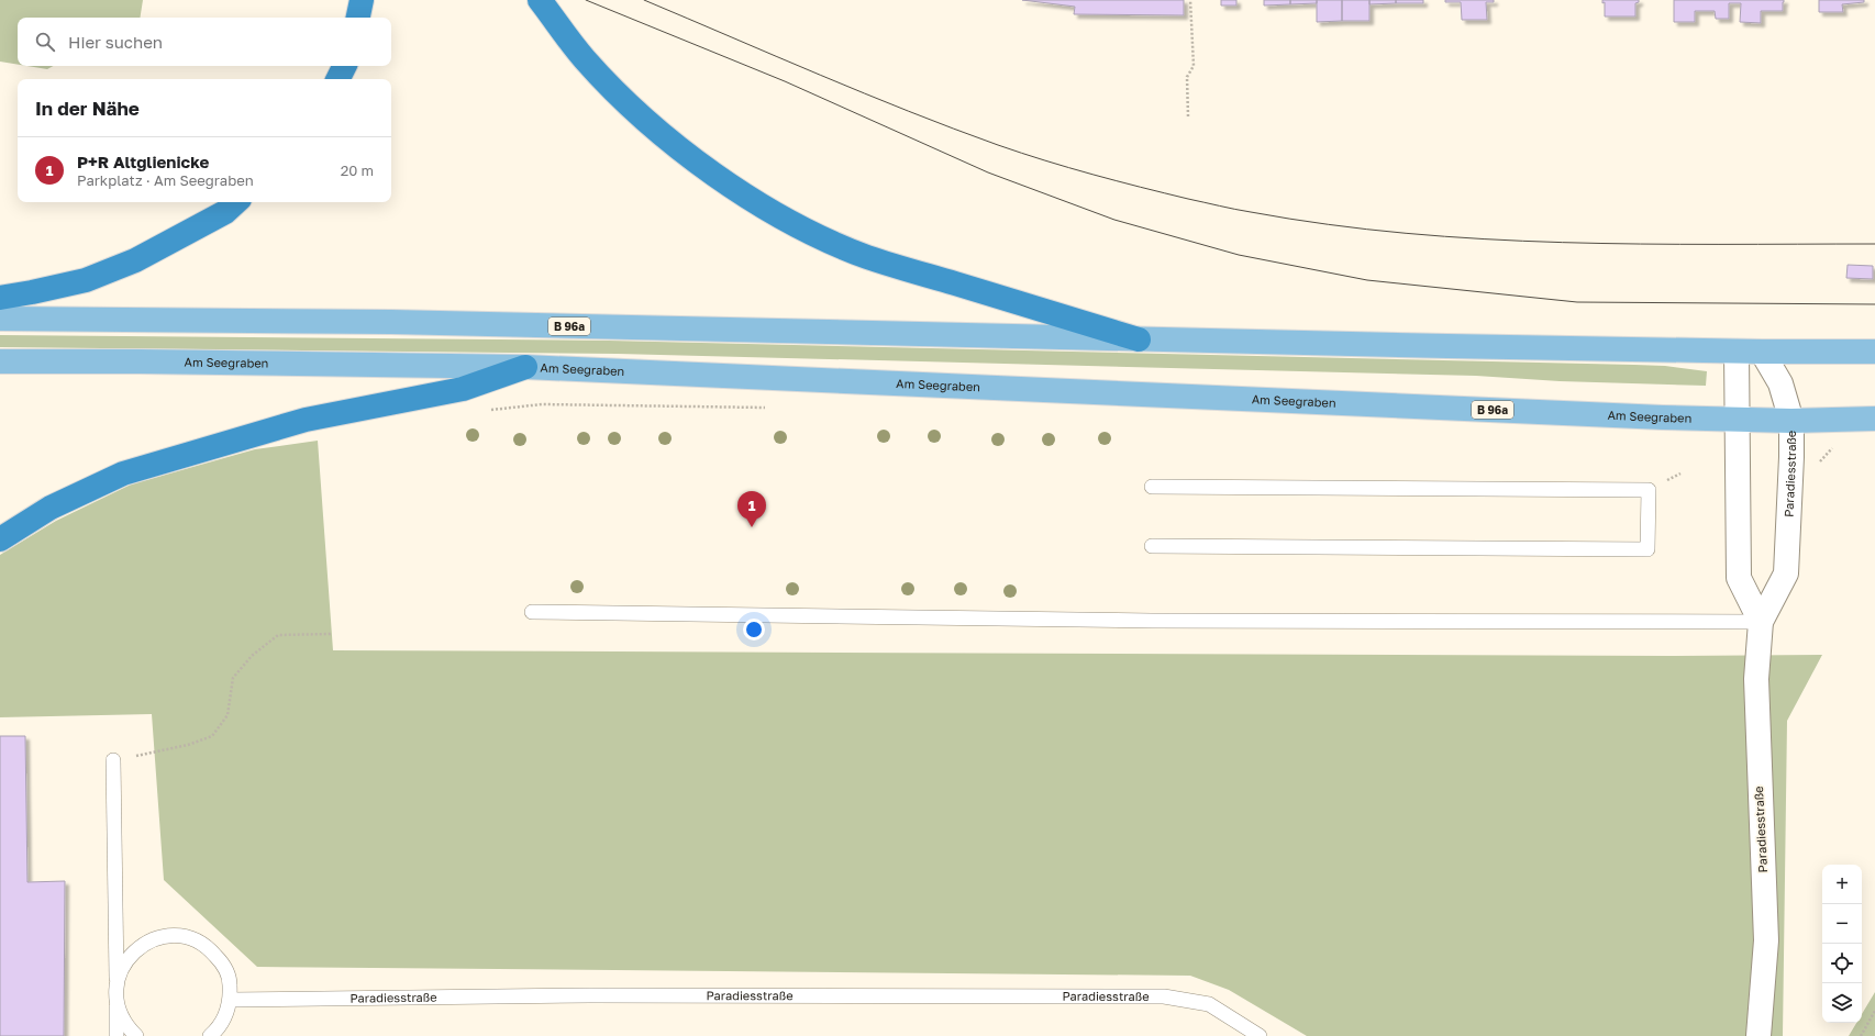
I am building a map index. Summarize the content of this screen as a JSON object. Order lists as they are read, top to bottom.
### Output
{
  "streets": {
    "main road": ["B 96a", "Am Seegraben"],
    "street": ["Paradiesstraße"]
  },
  "crossings": [
    ["B 96a", "Paradiesstraße"],
    ["Am Seegraben", "Paradiesstraße"]
  ],
  "page": {
    "search": "Hier suchen",
    "heading": "In der Nähe",
    "list": [
      {
        "mark": "1",
        "name": "P+R Altglienicke",
        "note": "Parkplatz · Am Seegraben",
        "value": "20 m"
      }
    ],
    "pins": "1",
    "map_buttons": ["+", "−"]
  }
}
